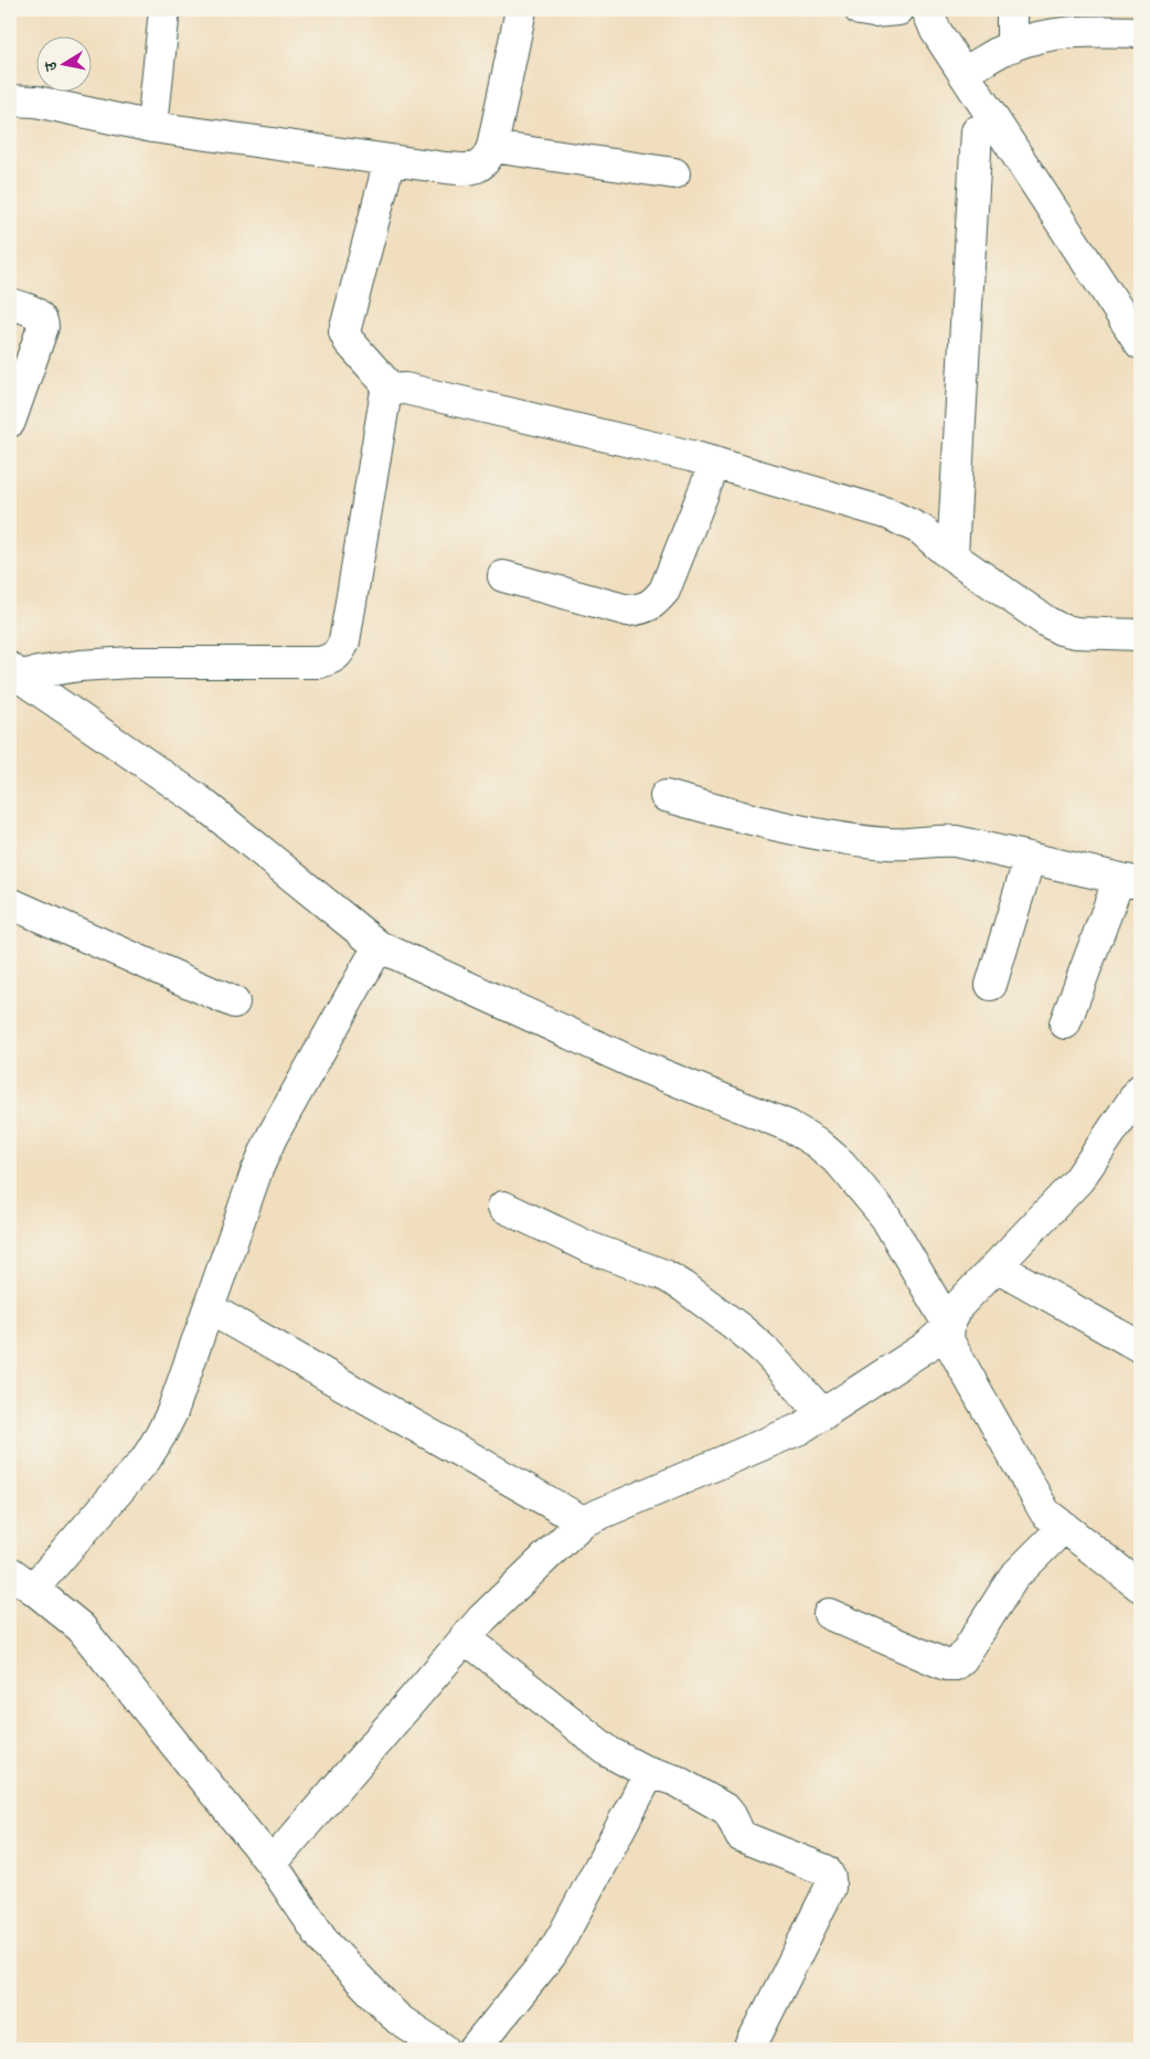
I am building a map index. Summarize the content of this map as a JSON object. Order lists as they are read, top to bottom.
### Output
{
  "north": "left"
}
